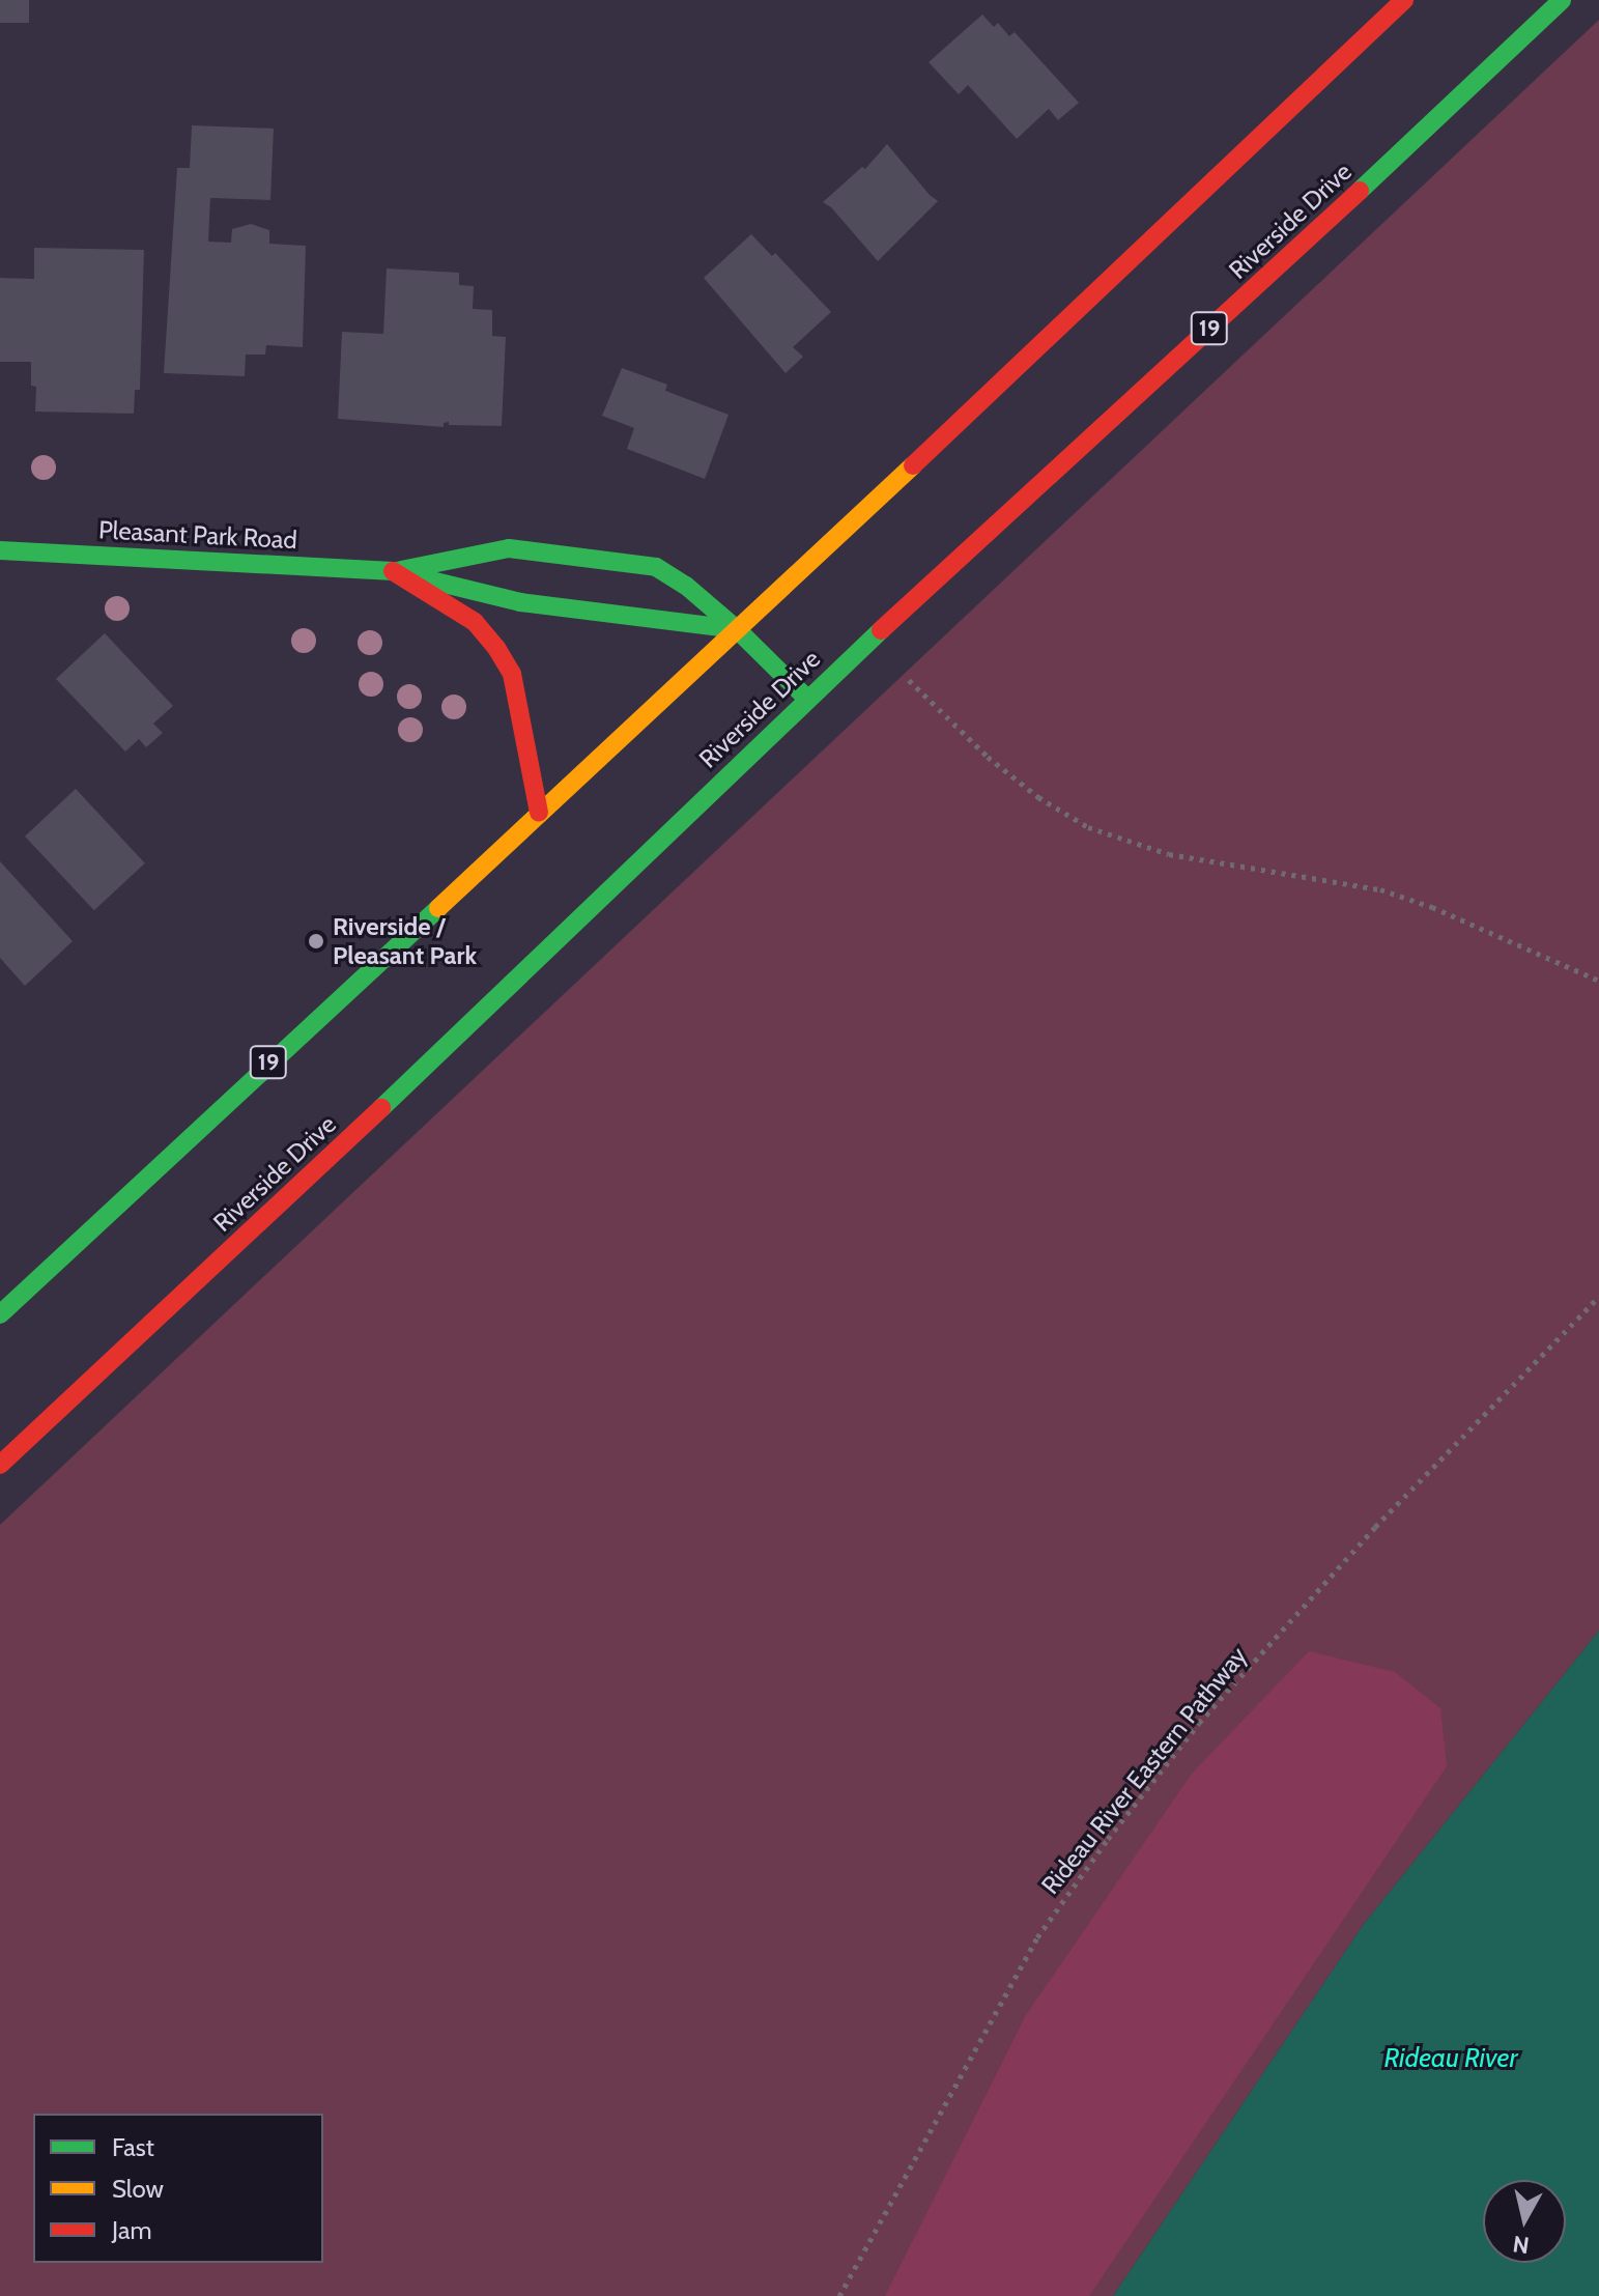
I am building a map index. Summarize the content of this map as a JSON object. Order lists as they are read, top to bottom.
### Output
{
  "streets": {
    "main road": ["Riverside Drive", "19", "Pleasant Park Road"],
    "path": ["Rideau River Eastern Pathway"]
  },
  "crossings": [
    ["Riverside Drive", "Pleasant Park Road"],
    ["19", "Pleasant Park Road"]
  ],
  "water": ["Rideau River"],
  "places": ["Riverside / Pleasant Park"],
  "legend": ["Fast", "Slow", "Jam"],
  "north": "bottom"
}
